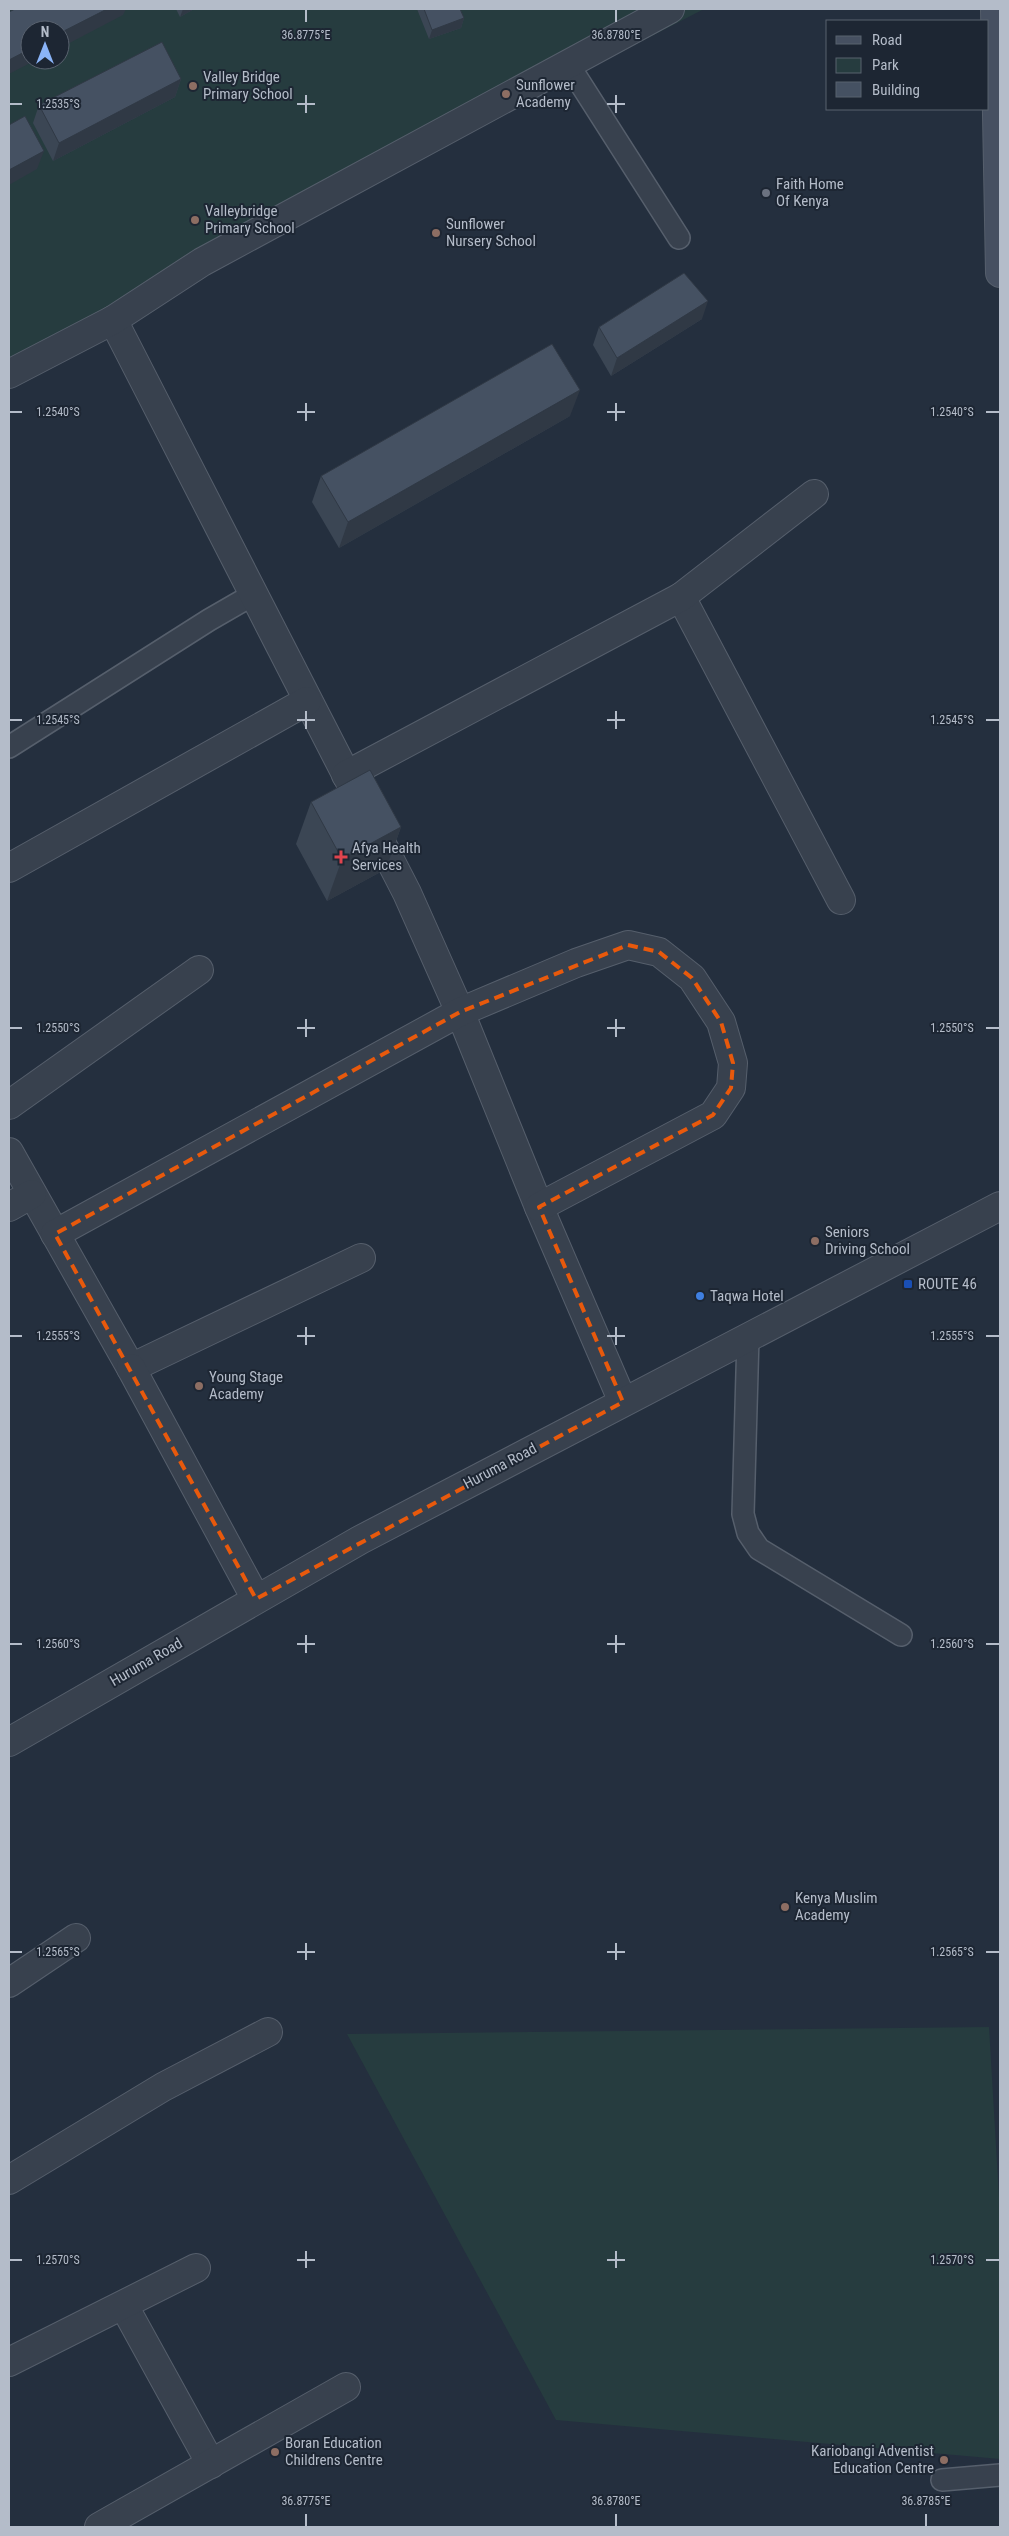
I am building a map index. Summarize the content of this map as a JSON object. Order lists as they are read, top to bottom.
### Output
{
  "streets": {
    "street": ["Huruma Road"]
  },
  "places": {
    "other": [
      "Valley Bridge Primary School",
      "Sunflower Academy",
      "Faith Home Of Kenya",
      "Valleybridge Primary School",
      "Sunflower Nursery School",
      "Seniors Driving School",
      "Taqwa Hotel",
      "Young Stage Academy",
      "Kenya Muslim Academy",
      "Boran Education Childrens Centre",
      "Kariobangi Adventist Education Centre"
    ],
    "health": ["Afya Health Services"],
    "transit": ["ROUTE 46"]
  },
  "legend": ["Road", "Park", "Building"],
  "north": "top",
  "coordinates": [
    "36.8775°E",
    "36.8780°E",
    "1.2535°S",
    "1.2540°S",
    "1.2545°S",
    "1.2550°S",
    "1.2555°S",
    "1.2560°S",
    "1.2565°S",
    "1.2570°S",
    "36.8785°E"
  ]
}
